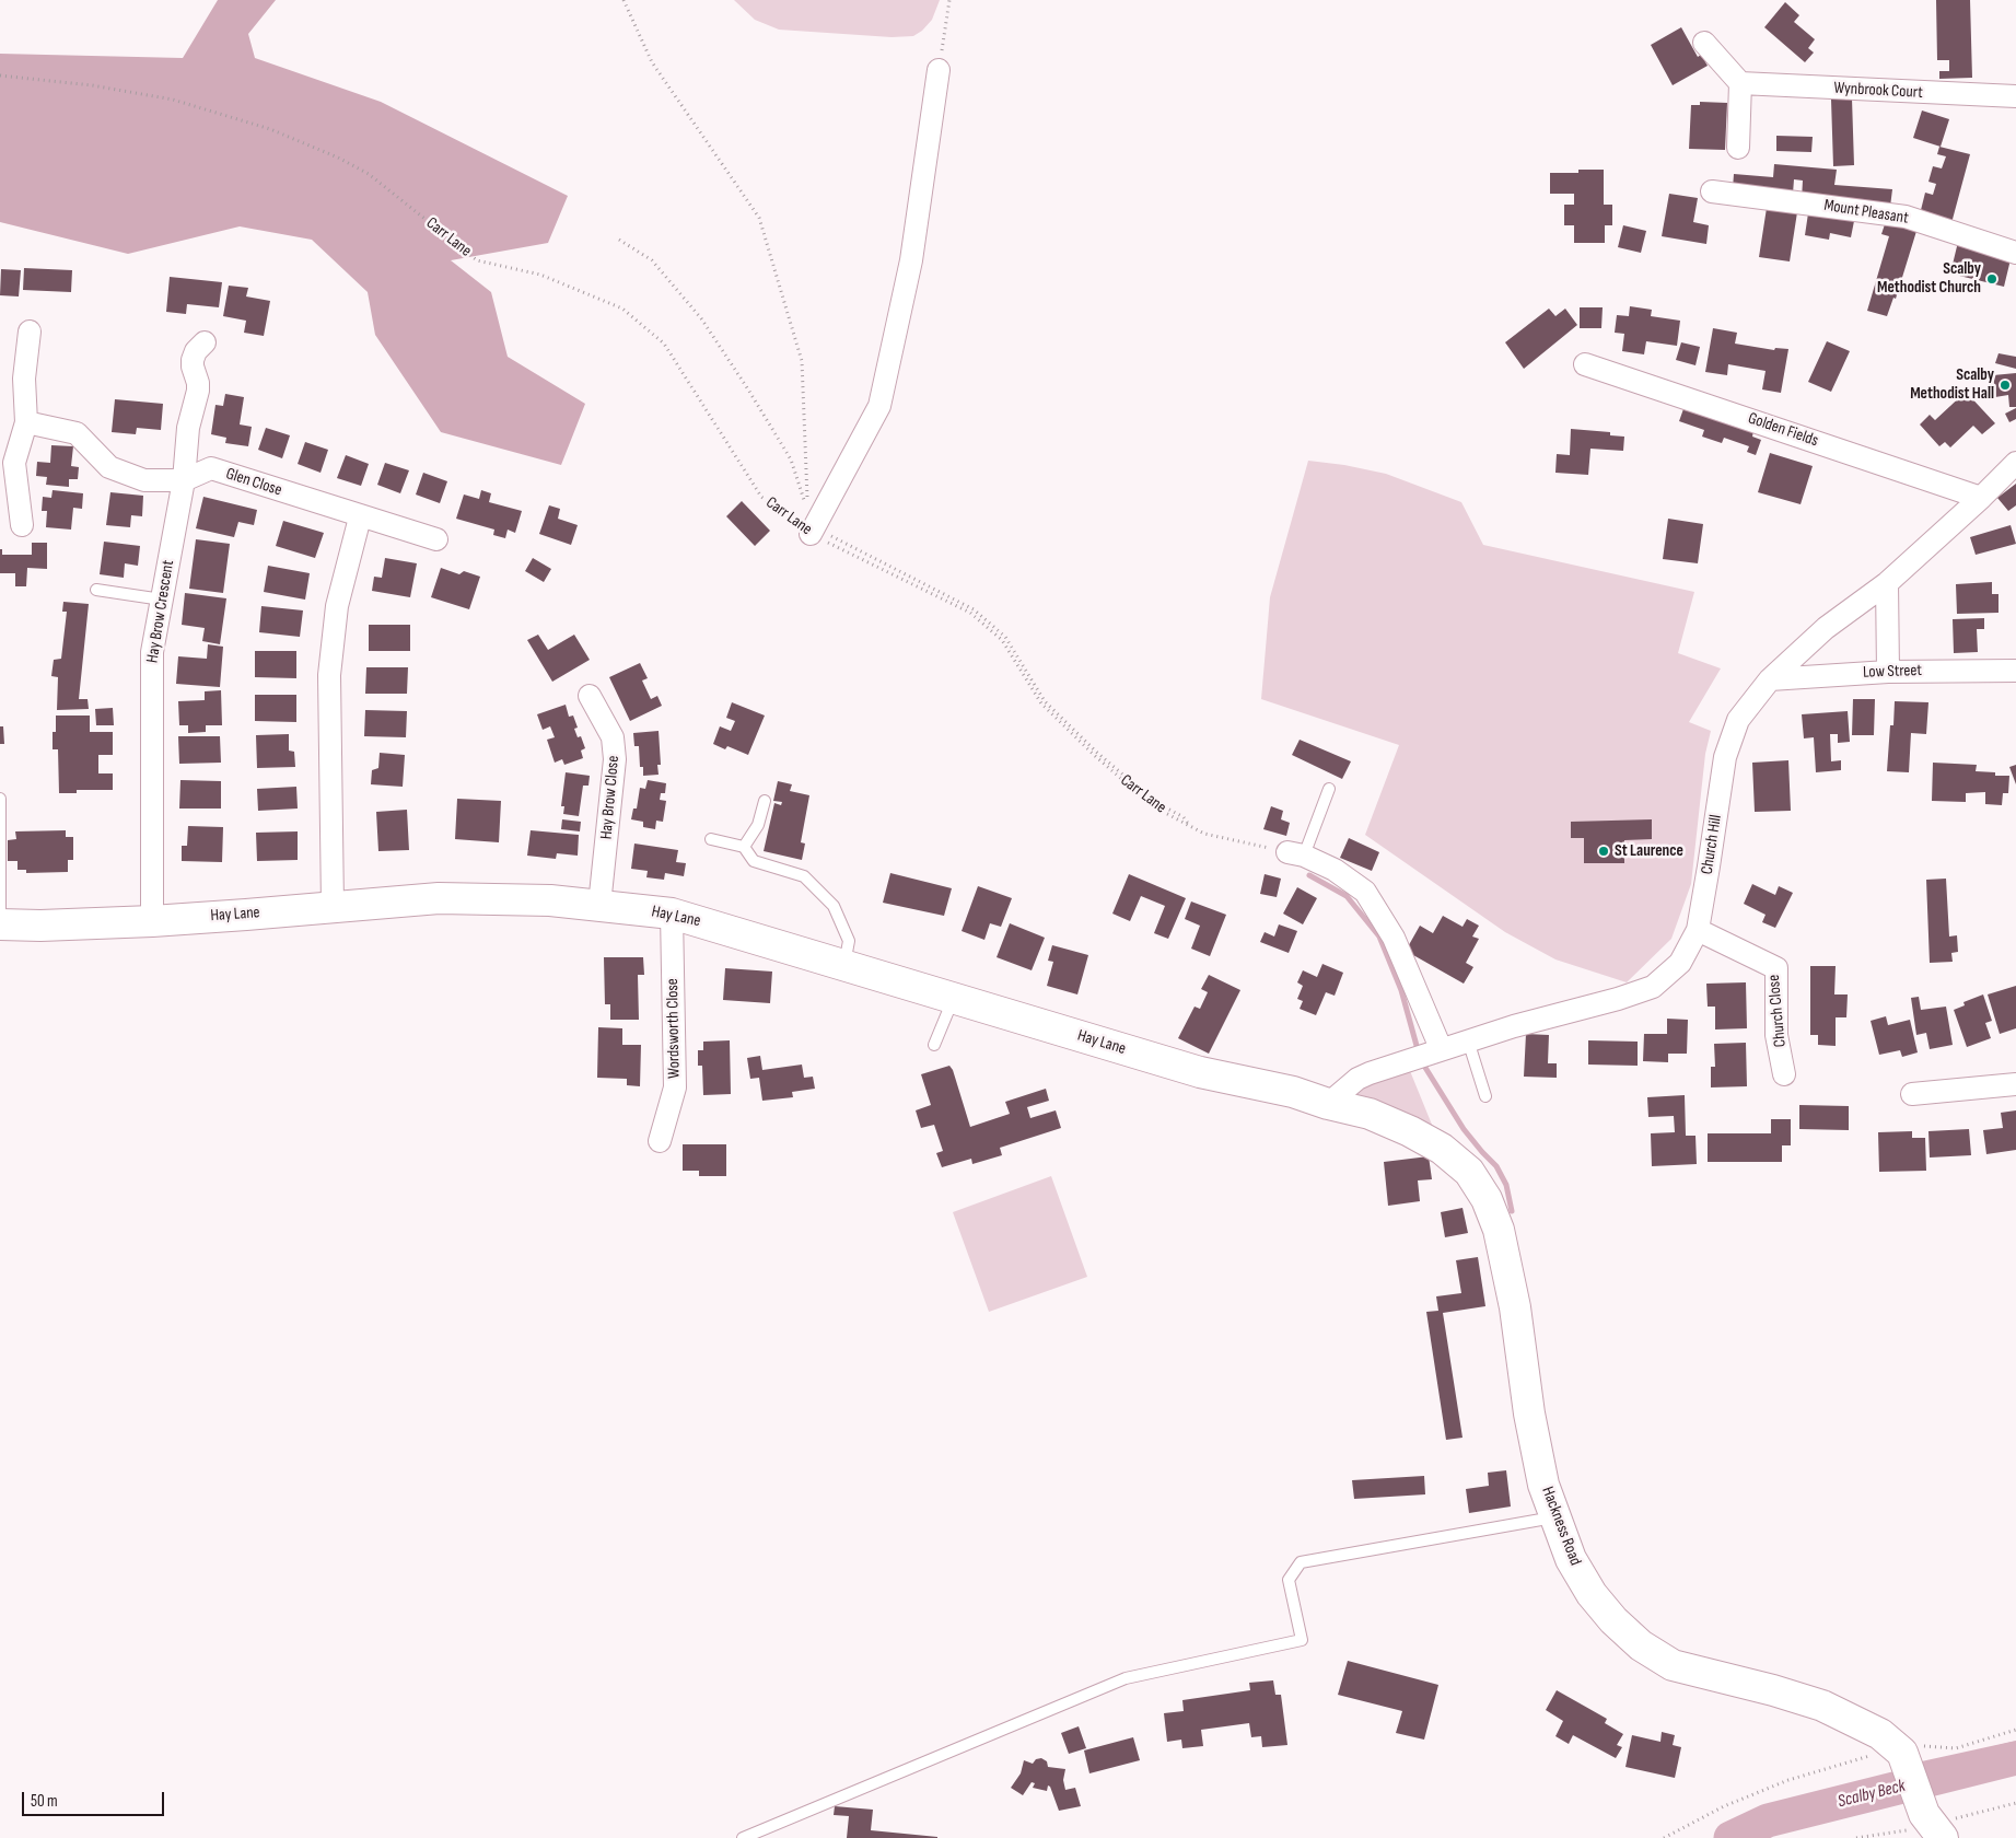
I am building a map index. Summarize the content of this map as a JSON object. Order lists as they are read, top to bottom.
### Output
{
  "streets": {
    "street": [
      "Wynbrook Court",
      "Mount Pleasant",
      "Golden Fields",
      "Glen Close",
      "Hay Brow Crescent",
      "Low Street",
      "Hay Brow Close",
      "Church Hill",
      "Hay Lane",
      "Church Close",
      "Wordsworth Close",
      "Hackness Road"
    ],
    "path": ["Carr Lane"]
  },
  "crossings": [
    ["Golden Fields", "Church Hill"],
    ["Glen Close", "Hay Brow Crescent"],
    ["Hay Brow Crescent", "Hay Lane"],
    ["Low Street", "Church Hill"],
    ["Hay Brow Close", "Hay Lane"],
    ["Church Hill", "Hay Lane"],
    ["Church Hill", "Church Close"],
    ["Church Hill", "Hackness Road"],
    ["Hay Lane", "Wordsworth Close"],
    ["Hay Lane", "Hackness Road"]
  ],
  "water": ["Scalby Beck"],
  "places": ["Scalby Methodist Church", "Scalby Methodist Hall", "St Laurence"],
  "scale_bar": "50 m"
}
